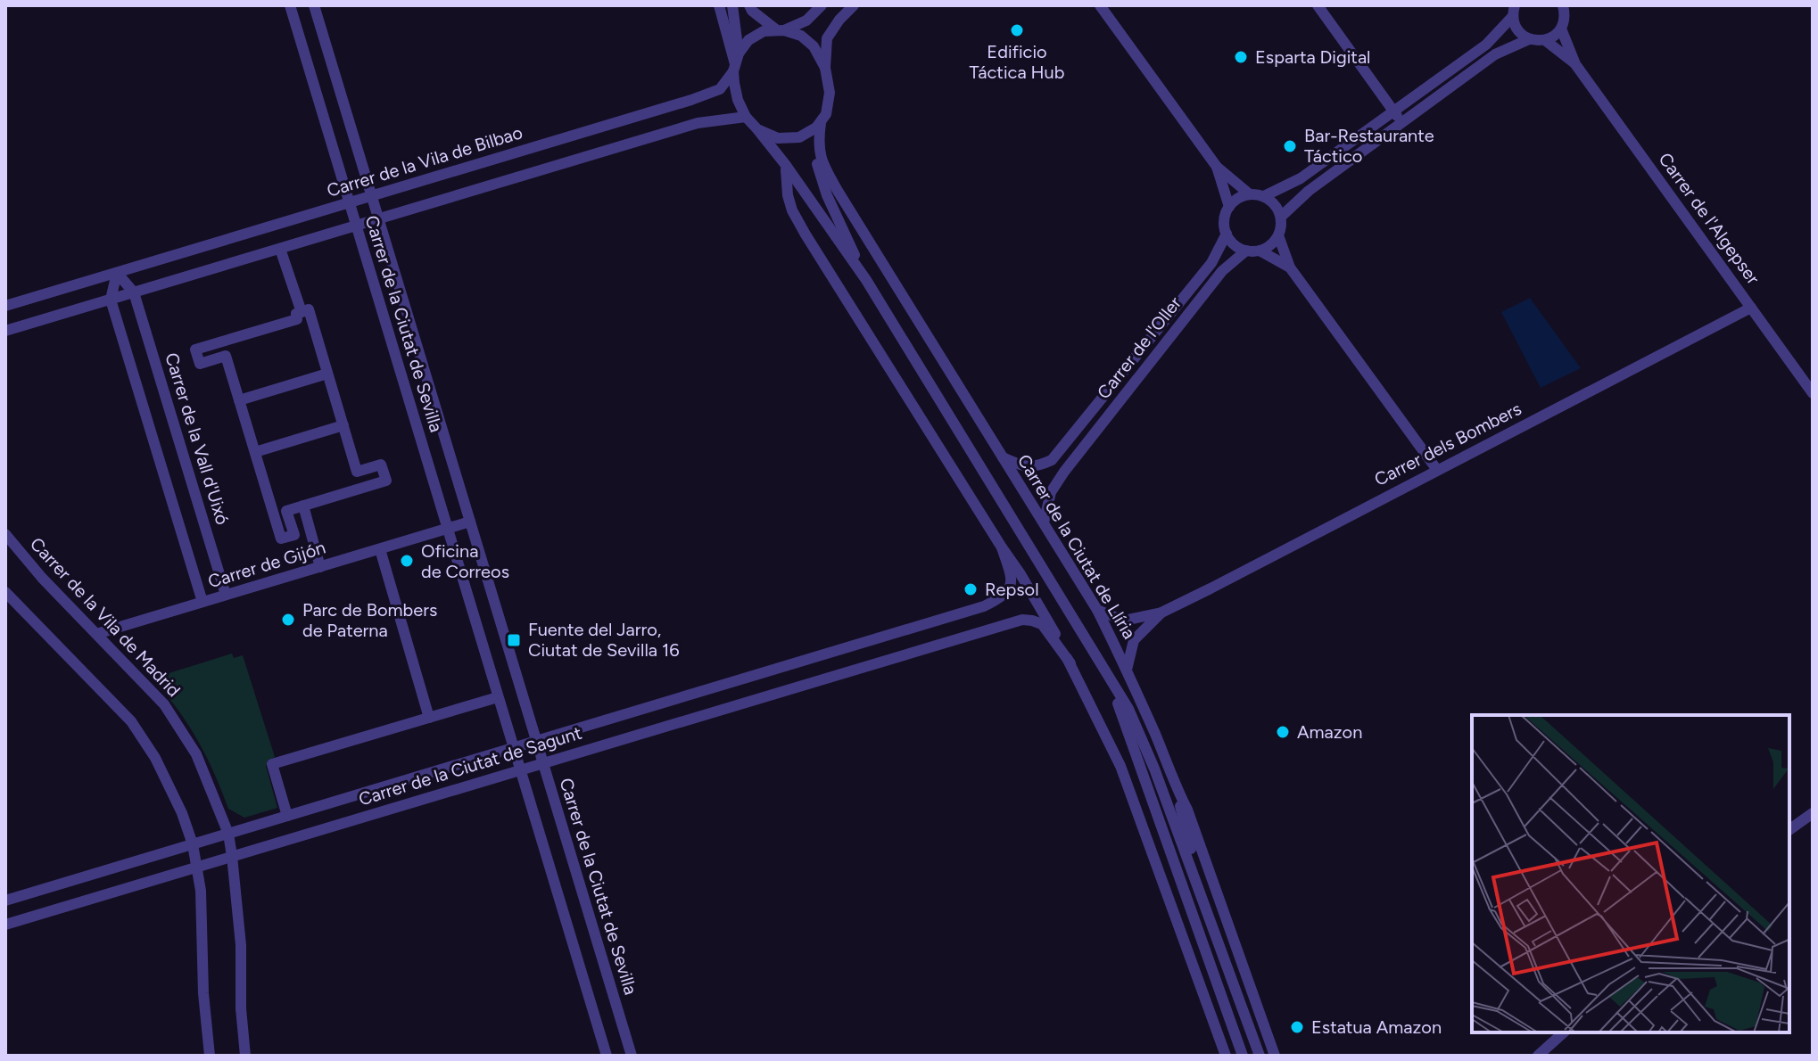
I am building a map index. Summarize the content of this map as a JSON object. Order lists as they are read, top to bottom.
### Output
{
  "streets": {
    "street": [
      "Carrer de la Vila de Bilbao",
      "Carrer de l'Algepser",
      "Carrer de la Ciutat de Sevilla",
      "Carrer de l'Oller",
      "Carrer de la Vall d'Uixó",
      "Carrer dels Bombers",
      "Carrer de la Ciutat de Llíria",
      "Carrer de Gijón",
      "Carrer de la Vila de Madrid",
      "Carrer de la Ciutat de Sagunt"
    ]
  },
  "crossings": [
    ["Carrer de la Vila de Bilbao", "Carrer de la Ciutat de Sevilla"],
    ["Carrer de la Vila de Bilbao", "Carrer de la Ciutat de Llíria"],
    ["Carrer de l'Algepser", "Carrer dels Bombers"],
    ["Carrer de la Ciutat de Sevilla", "Carrer de Gijón"],
    ["Carrer de la Ciutat de Sevilla", "Carrer de la Ciutat de Sagunt"],
    ["Carrer de l'Oller", "Carrer de la Ciutat de Llíria"],
    ["Carrer de la Vall d'Uixó", "Carrer de Gijón"],
    ["Carrer dels Bombers", "Carrer de la Ciutat de Llíria"],
    ["Carrer de Gijón", "Carrer de la Vila de Madrid"],
    ["Carrer de la Vila de Madrid", "Carrer de la Ciutat de Sagunt"]
  ],
  "places": {
    "other": [
      "Edificio Táctica Hub",
      "Esparta Digital",
      "Bar-Restaurante Táctico",
      "Oficina de Correos",
      "Repsol",
      "Parc de Bombers de Paterna",
      "Amazon",
      "Estatua Amazon"
    ],
    "transit": ["Fuente del Jarro, Ciutat de Sevilla 16"]
  }
}
